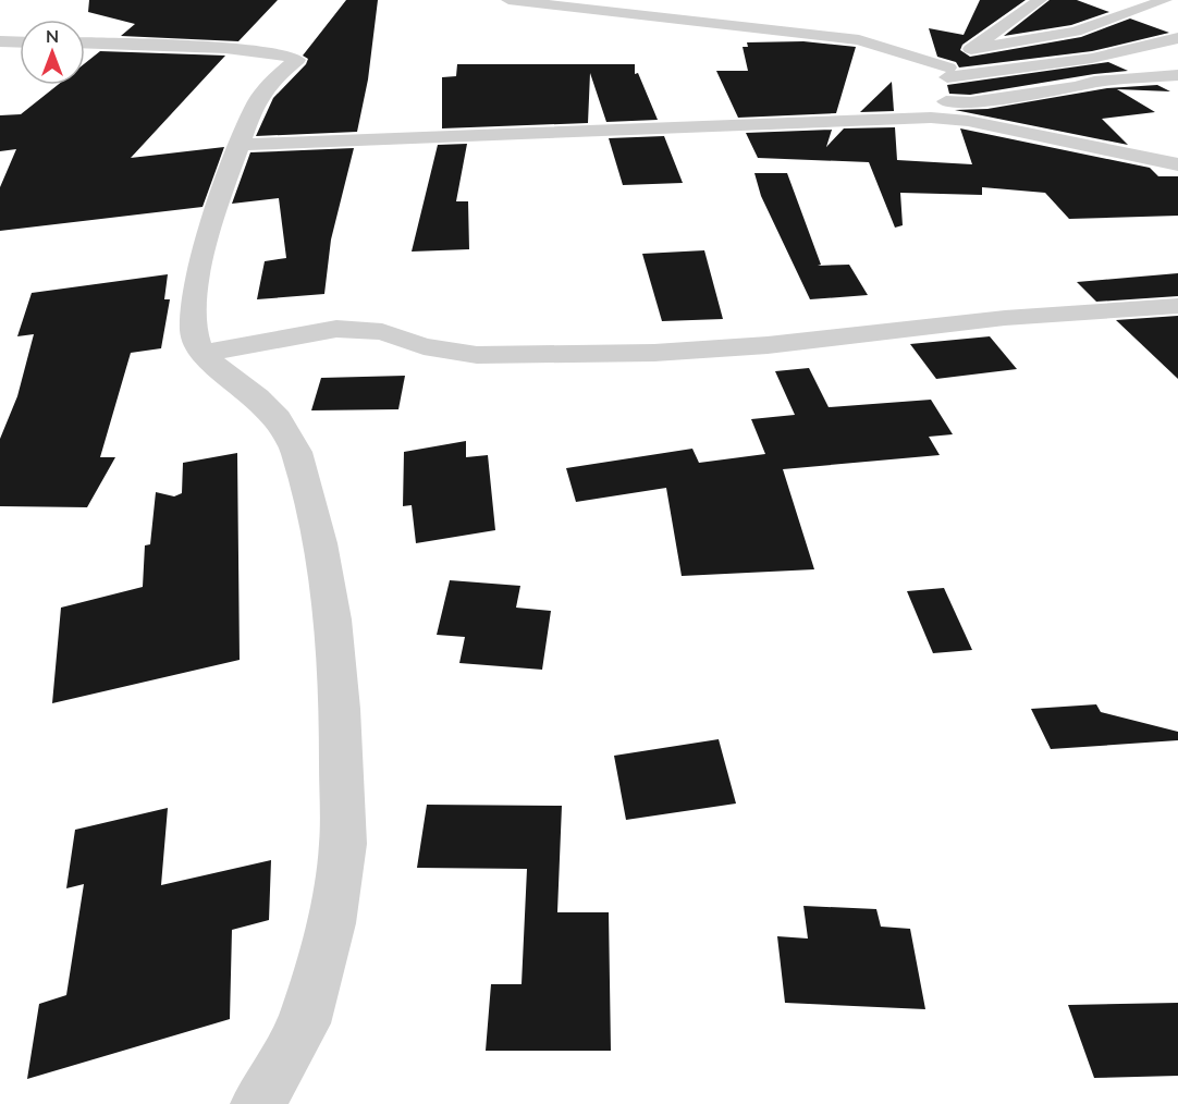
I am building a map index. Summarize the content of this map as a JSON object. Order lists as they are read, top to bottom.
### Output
{
  "north": "top"
}
